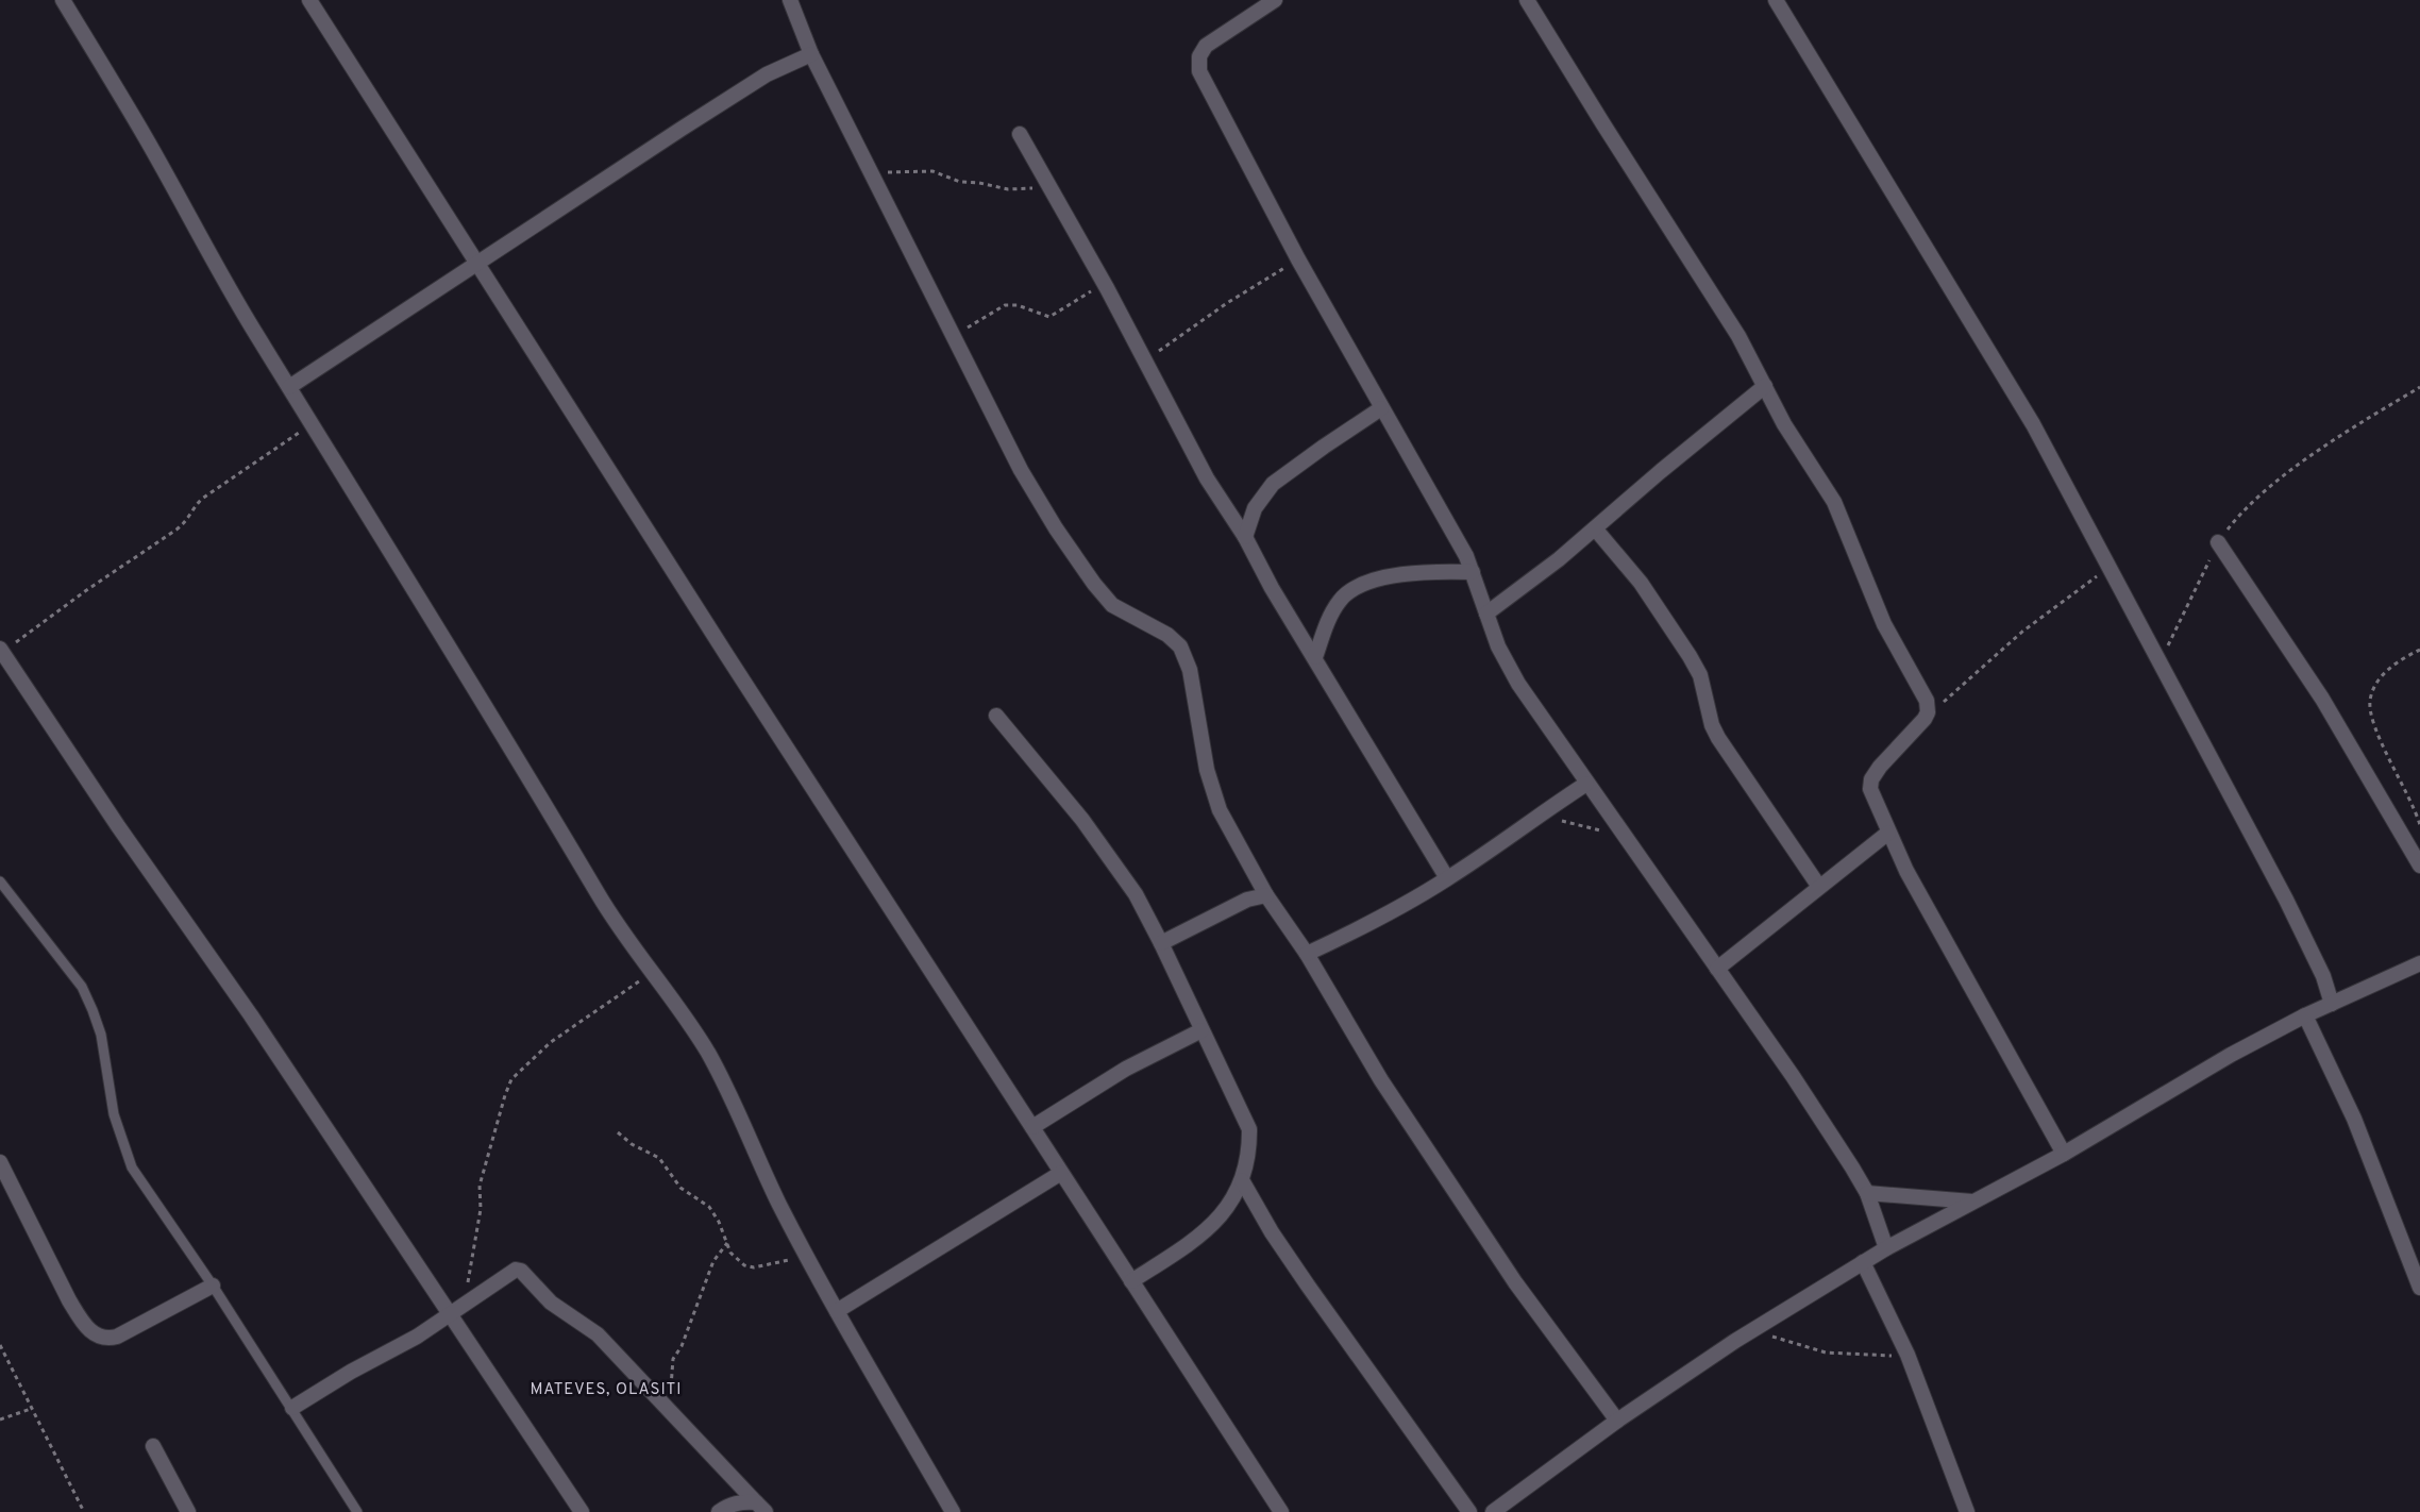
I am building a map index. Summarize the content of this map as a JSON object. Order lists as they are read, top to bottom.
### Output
{
  "districts": ["MATEVES, OLASITI"]
}
